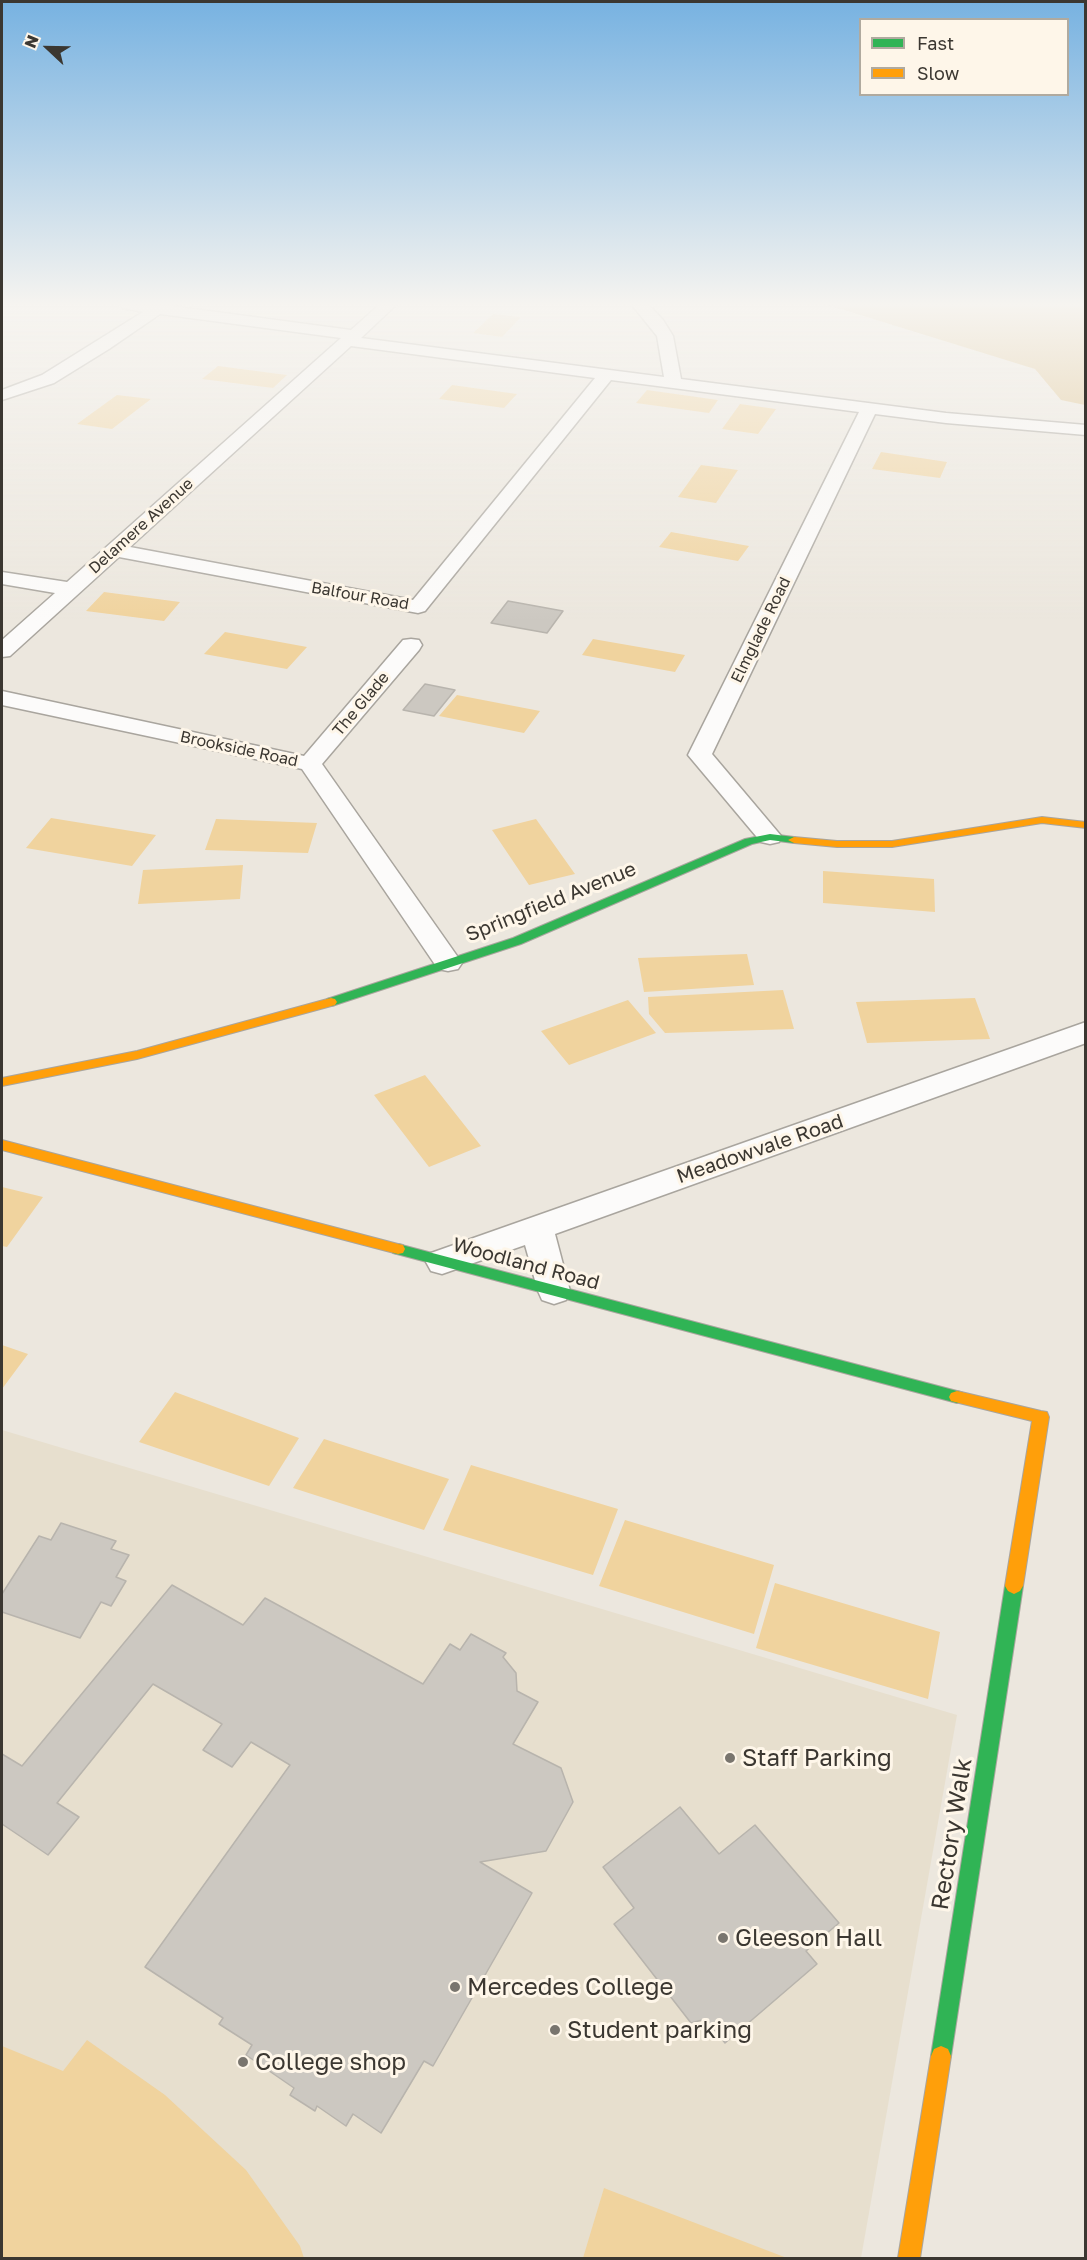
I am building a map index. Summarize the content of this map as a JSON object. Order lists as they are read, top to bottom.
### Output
{
  "streets": {
    "street": [
      "Delamere Avenue",
      "Balfour Road",
      "Elmglade Road",
      "The Glade",
      "Brookside Road",
      "Springfield Avenue",
      "Meadowvale Road",
      "Woodland Road",
      "Rectory Walk"
    ]
  },
  "crossings": [
    ["Delamere Avenue", "Balfour Road"],
    ["Elmglade Road", "Springfield Avenue"],
    ["The Glade", "Brookside Road"],
    ["Brookside Road", "Springfield Avenue"],
    ["Meadowvale Road", "Woodland Road"],
    ["Woodland Road", "Rectory Walk"]
  ],
  "places": [
    "Staff Parking",
    "Gleeson Hall",
    "Mercedes College",
    "Student parking",
    "College shop"
  ],
  "legend": ["Fast", "Slow"],
  "north": "left"
}
